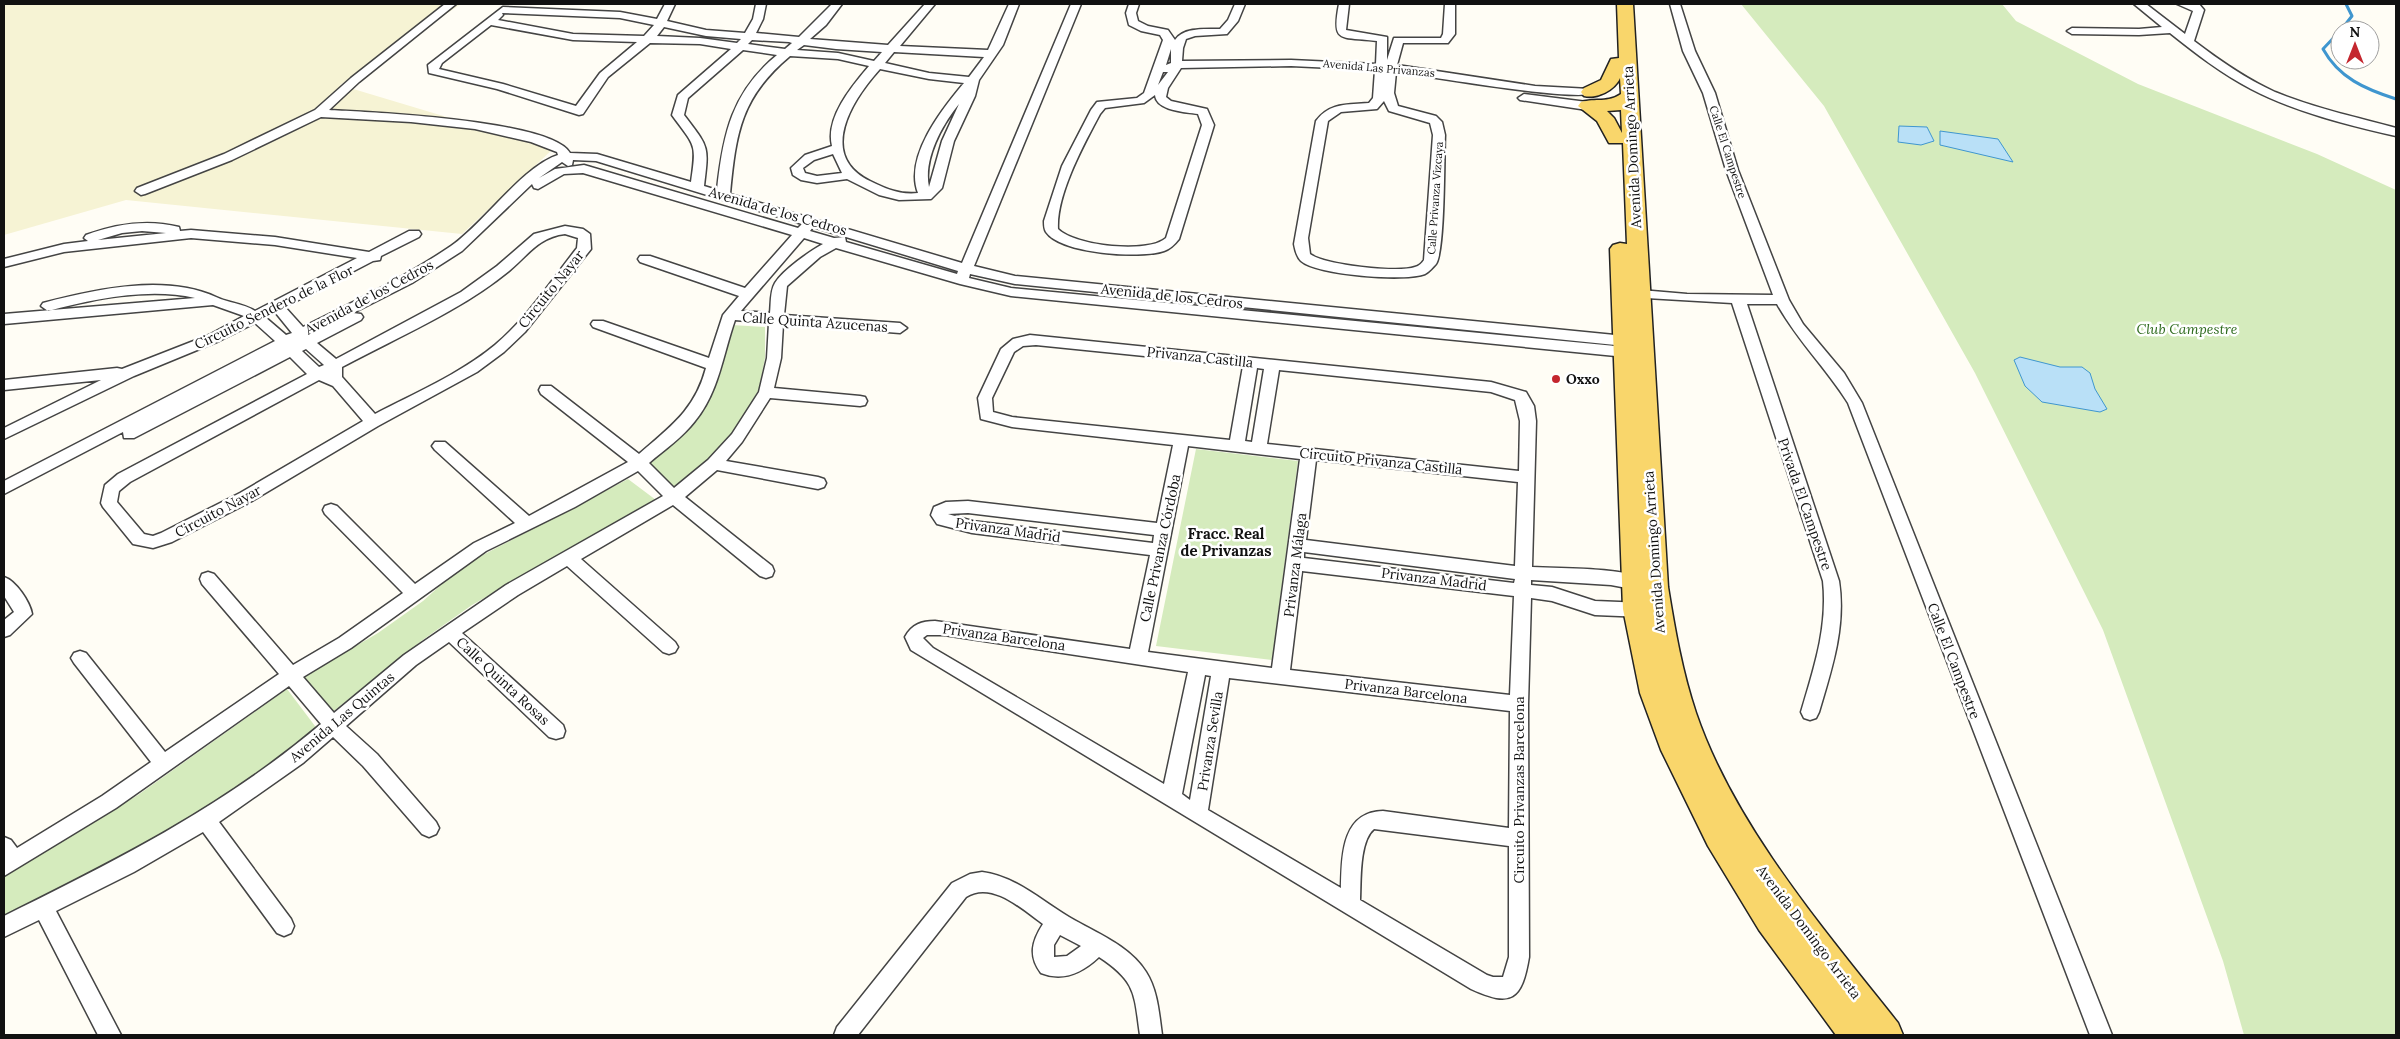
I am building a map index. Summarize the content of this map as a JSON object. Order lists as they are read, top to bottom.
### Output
{
  "streets": {
    "main road": ["Avenida Domingo Arrieta"],
    "street": [
      "Avenida Las Privanzas",
      "Calle El Campestre",
      "Calle Privanza Vizcaya",
      "Avenida de los Cedros",
      "Circuito Nayar",
      "Circuito Sendero de la Flor",
      "Calle Quinta Azucenas",
      "Privanza Castilla",
      "Circuito Privanza Castilla",
      "Privada El Campestre",
      "Privanza Madrid",
      "Calle Privanza Córdoba",
      "Privanza Málaga",
      "Privanza Barcelona",
      "Calle Quinta Rosas",
      "Avenida Las Quintas",
      "Privanza Sevilla",
      "Circuito Privanzas Barcelona"
    ]
  },
  "crossings": [
    ["Avenida Las Privanzas", "Calle Privanza Vizcaya"],
    ["Avenida Domingo Arrieta", "Avenida de los Cedros"],
    ["Avenida Domingo Arrieta", "Privanza Madrid"],
    ["Privanza Castilla", "Circuito Privanza Castilla"],
    ["Privanza Castilla", "Privanza Madrid"],
    ["Privanza Castilla", "Calle Privanza Córdoba"],
    ["Privanza Castilla", "Circuito Privanzas Barcelona"],
    ["Circuito Privanza Castilla", "Privanza Málaga"],
    ["Privanza Madrid", "Calle Privanza Córdoba"],
    ["Privanza Madrid", "Privanza Málaga"],
    ["Privanza Madrid", "Circuito Privanzas Barcelona"],
    ["Calle Privanza Córdoba", "Privanza Barcelona"],
    ["Privanza Málaga", "Privanza Barcelona"],
    ["Privanza Barcelona", "Privanza Sevilla"],
    ["Privanza Barcelona", "Circuito Privanzas Barcelona"],
    ["Calle Quinta Rosas", "Avenida Las Quintas"]
  ],
  "districts": ["Fracc. Real de Privanzas"],
  "parks": ["Club Campestre"],
  "places": ["Oxxo"],
  "north": "top"
}
